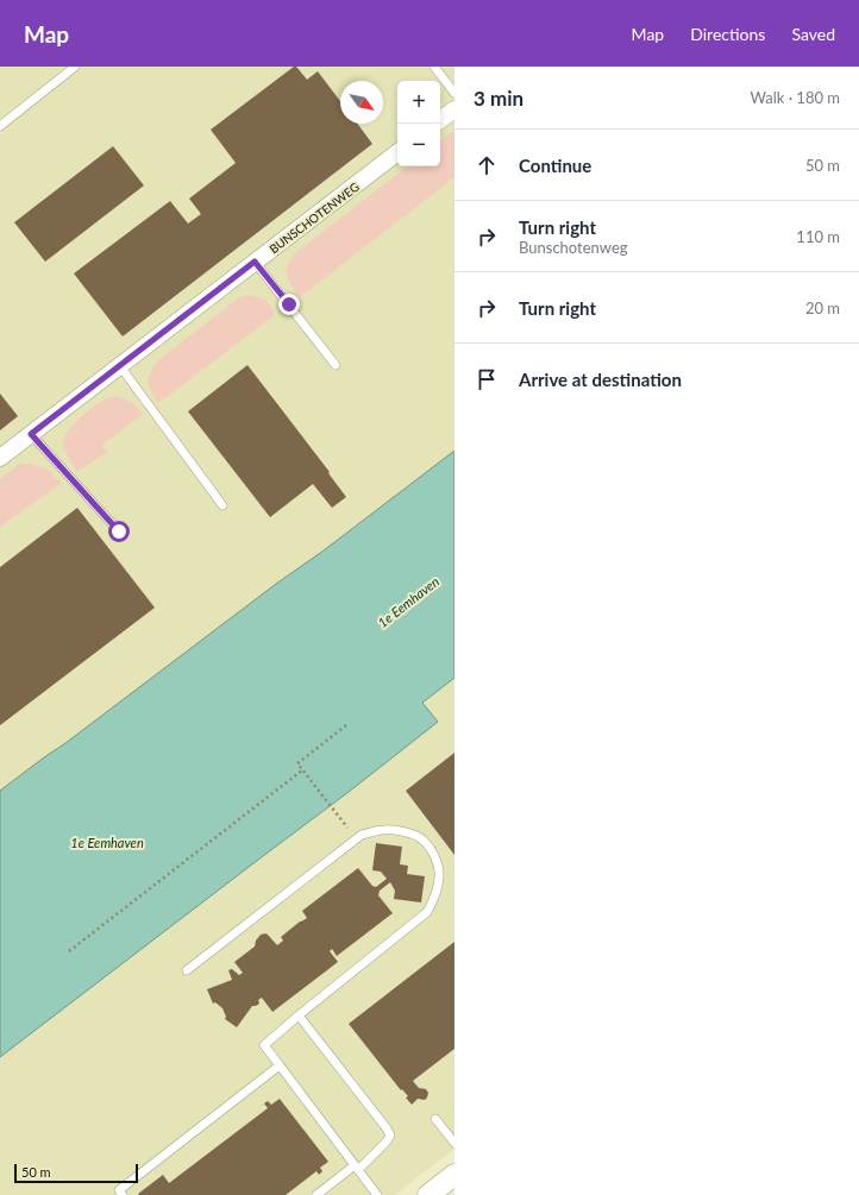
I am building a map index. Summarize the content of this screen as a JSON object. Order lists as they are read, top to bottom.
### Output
{
  "streets": {
    "street": ["BUNSCHOTENWEG"]
  },
  "water": ["1e Eemhaven"],
  "scale_bar": "50 m",
  "north": "bottom right",
  "page": {
    "header": "Map",
    "nav": ["Map", "Directions", "Saved"],
    "heading": ["3 min", "Walk · 180 m"],
    "map_buttons": ["+", "−"],
    "list": [
      ["Continue", "50 m"],
      ["Turn right", "Bunschotenweg", "110 m"],
      ["Turn right", "20 m"],
      "Arrive at destination"
    ],
    "scale": "50 m"
  }
}
